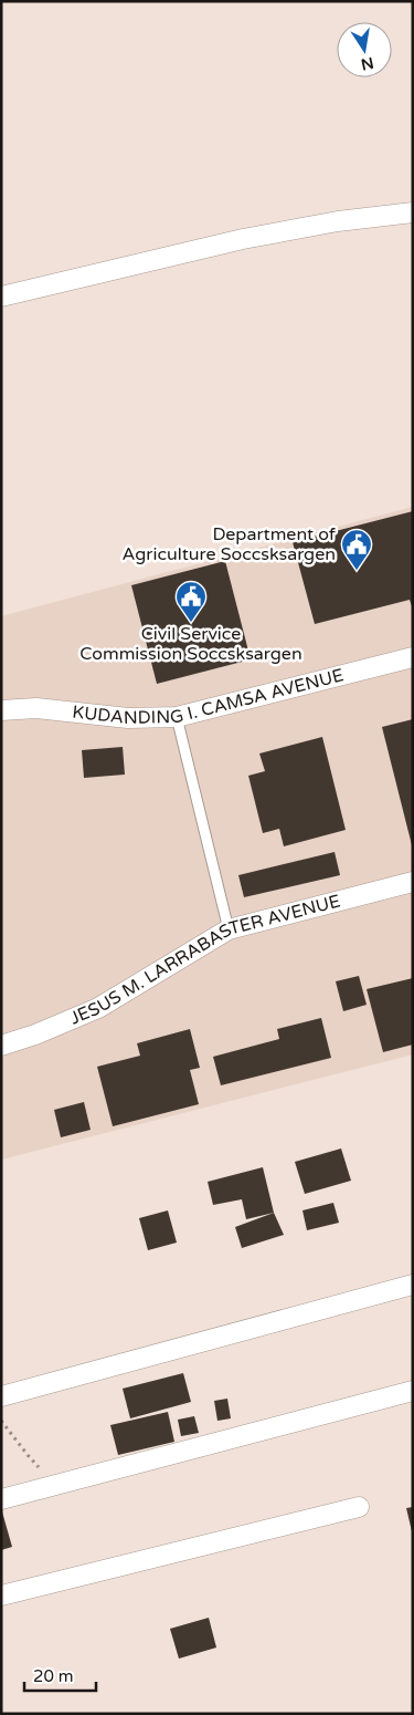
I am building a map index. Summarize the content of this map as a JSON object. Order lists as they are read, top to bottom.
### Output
{
  "streets": {
    "street": ["KUDANDING I. CAMSA AVENUE", "JESUS M. LARRABASTER AVENUE"]
  },
  "places": {
    "public building": ["Department of Agriculture Soccsksargen", "Civil Service Commission Soccsksargen"]
  },
  "scale_bar": "20 m",
  "north": "bottom"
}
